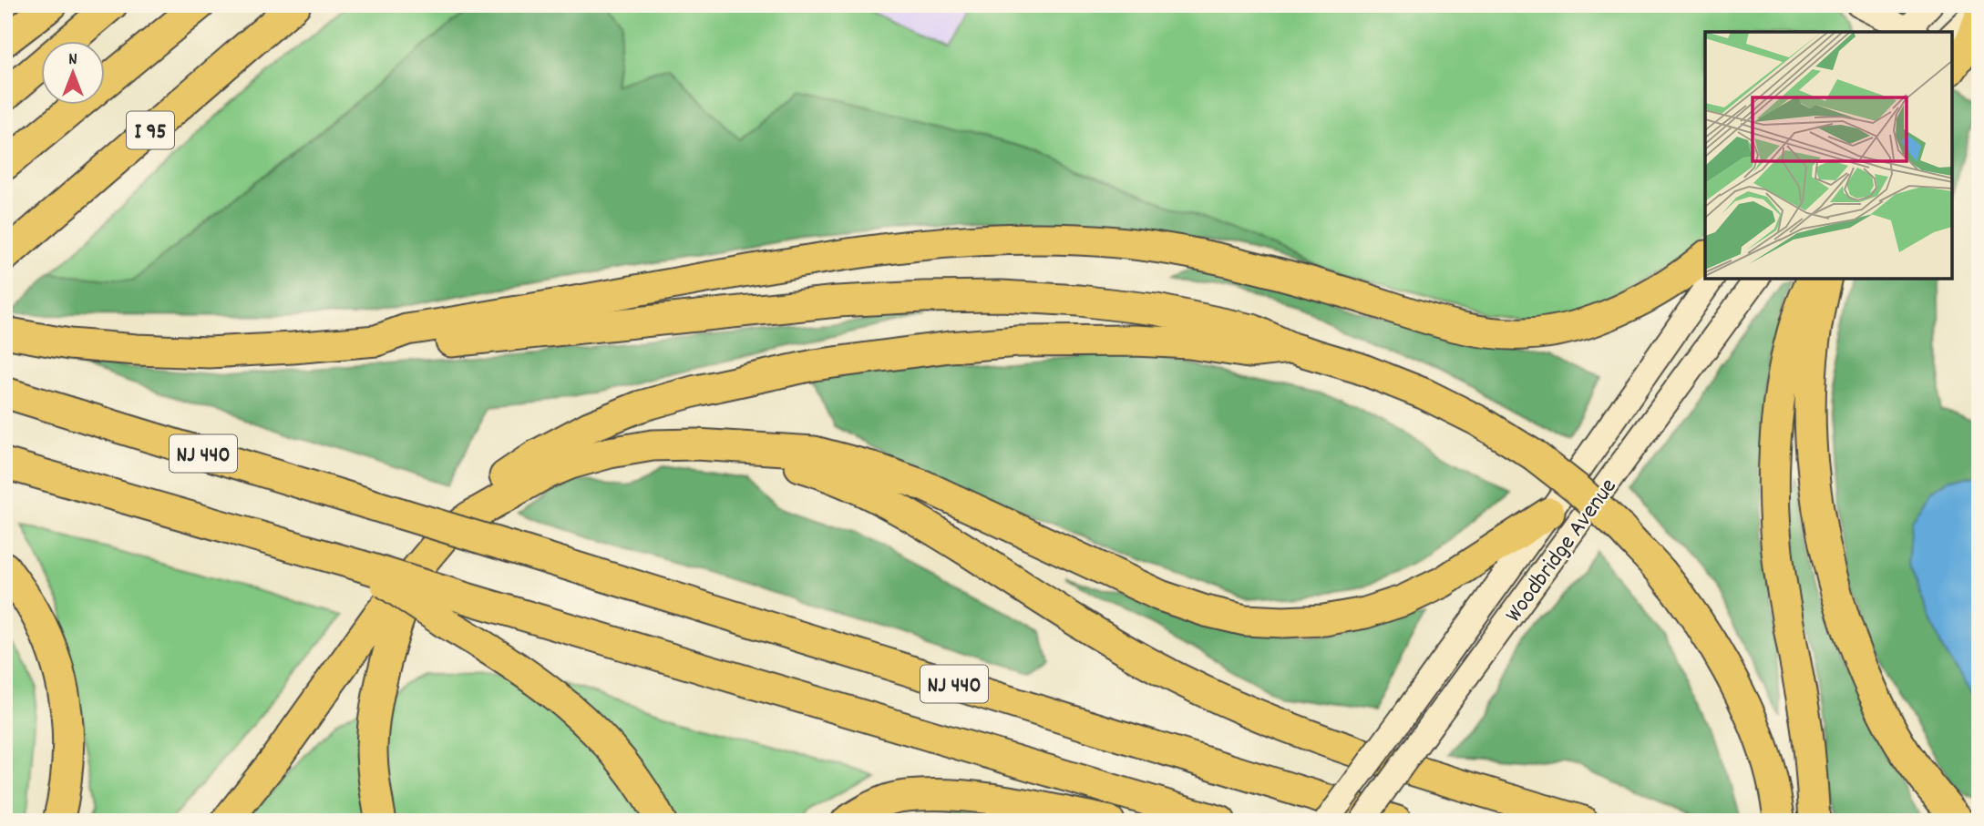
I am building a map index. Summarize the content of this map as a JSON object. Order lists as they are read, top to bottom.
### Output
{
  "streets": {
    "highway": ["I 95", "NJ 440"],
    "main road": ["Woodbridge Avenue"]
  },
  "north": "top"
}
